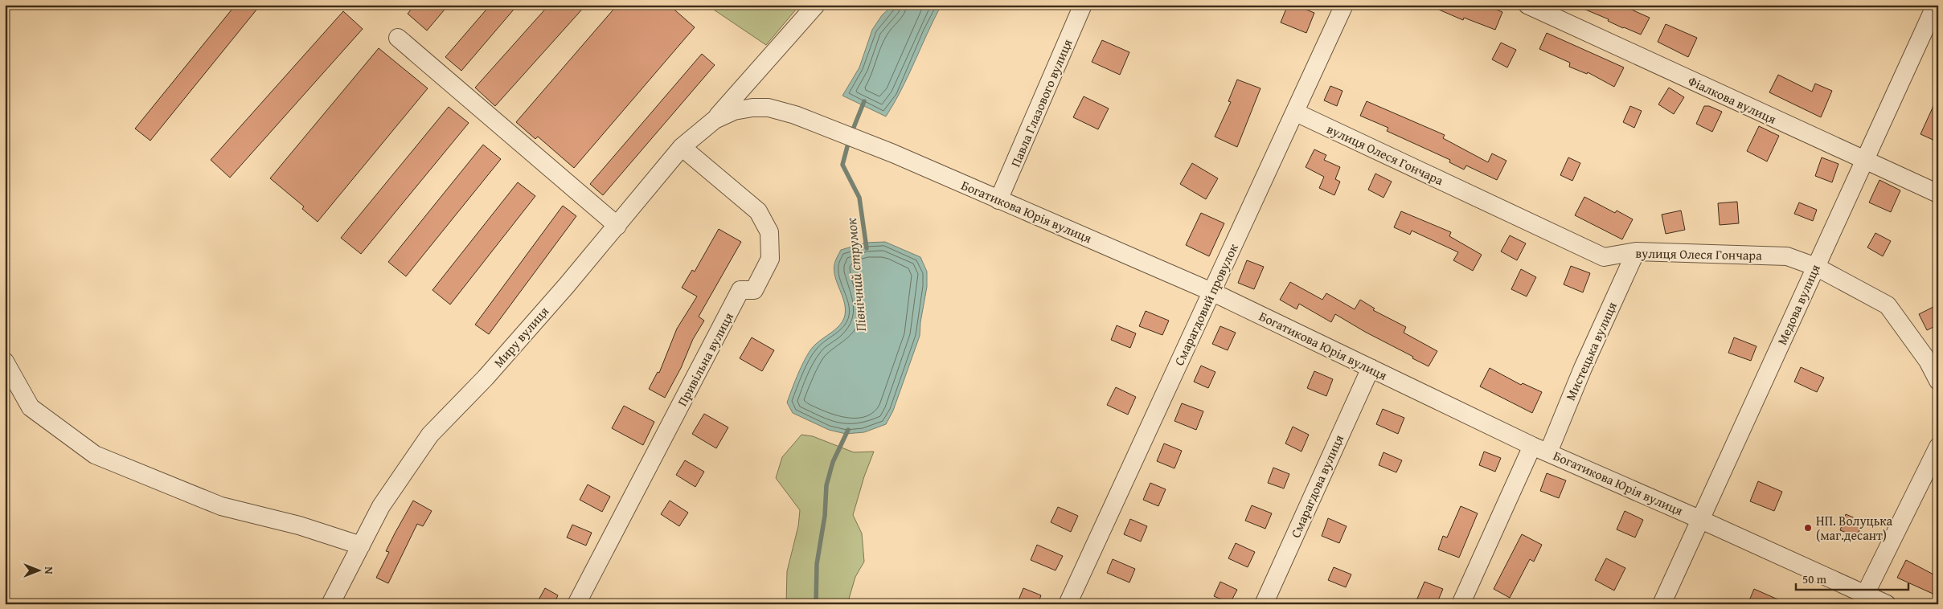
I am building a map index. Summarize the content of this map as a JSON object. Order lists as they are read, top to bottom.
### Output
{
  "streets": {
    "street": [
      "Фіалкова вулиця",
      "Павла Глазового вулиця",
      "вулиця Олеся Гончара",
      "Богатикова Юрія вулиця",
      "Смарагдовий провулок",
      "Медова вулиця",
      "Миру вулиця",
      "Мистецька вулиця",
      "Привільна вулиця",
      "Смарагдова вулиця"
    ]
  },
  "crossings": [
    ["Фіалкова вулиця", "Медова вулиця"],
    ["Павла Глазового вулиця", "Богатикова Юрія вулиця"],
    ["вулиця Олеся Гончара", "Смарагдовий провулок"],
    ["вулиця Олеся Гончара", "Медова вулиця"],
    ["вулиця Олеся Гончара", "Мистецька вулиця"],
    ["Богатикова Юрія вулиця", "Смарагдовий провулок"],
    ["Богатикова Юрія вулиця", "Медова вулиця"],
    ["Богатикова Юрія вулиця", "Миру вулиця"],
    ["Богатикова Юрія вулиця", "Мистецька вулиця"],
    ["Богатикова Юрія вулиця", "Смарагдова вулиця"],
    ["Миру вулиця", "Привільна вулиця"]
  ],
  "water": ["Північний струмок"],
  "places": ["НП. Волуцька (маг.десант)"],
  "scale_bar": "50 m",
  "north": "right"
}
